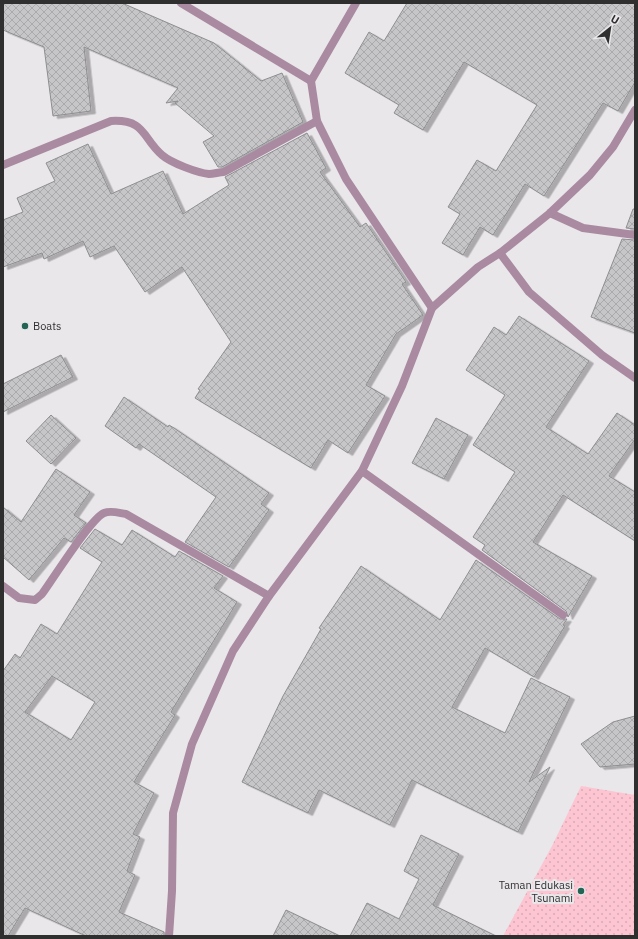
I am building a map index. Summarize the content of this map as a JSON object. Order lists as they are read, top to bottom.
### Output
{
  "places": ["Boats", "Taman Edukasi Tsunami"],
  "north": "top right"
}
